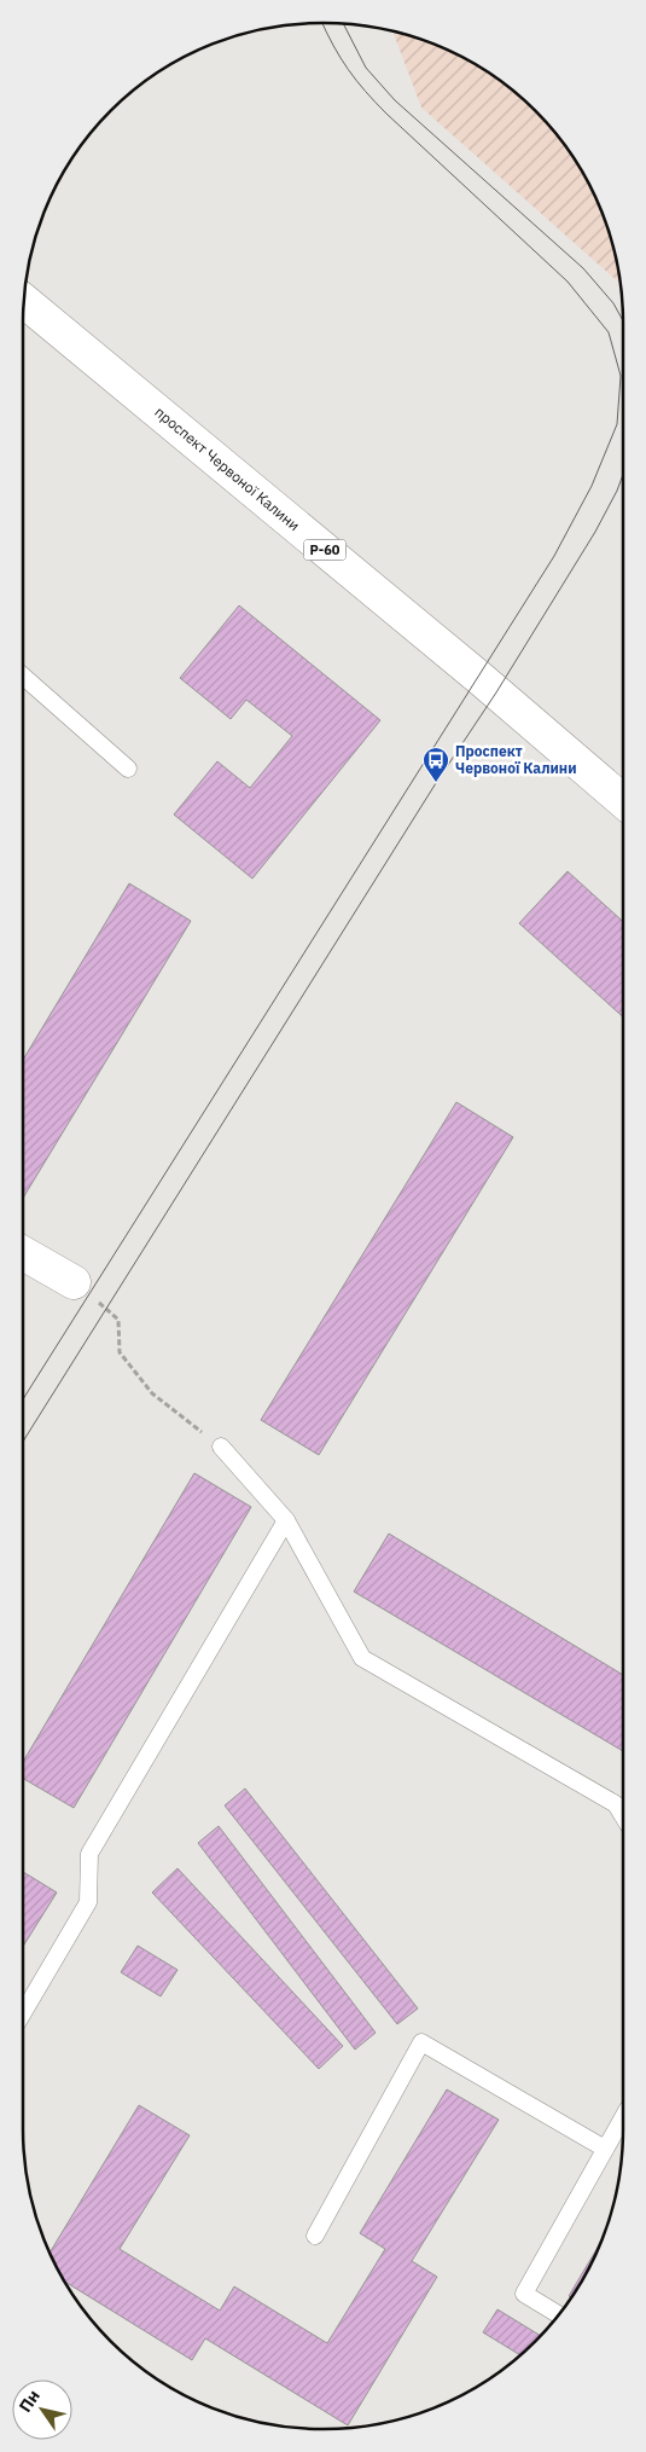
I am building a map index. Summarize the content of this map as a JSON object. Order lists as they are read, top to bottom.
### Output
{
  "streets": {
    "main road": ["проспект Червоної Калини", "Р-60"]
  },
  "places": {
    "bus stop": ["Проспект Червоної Калини"]
  },
  "north": "top left"
}
